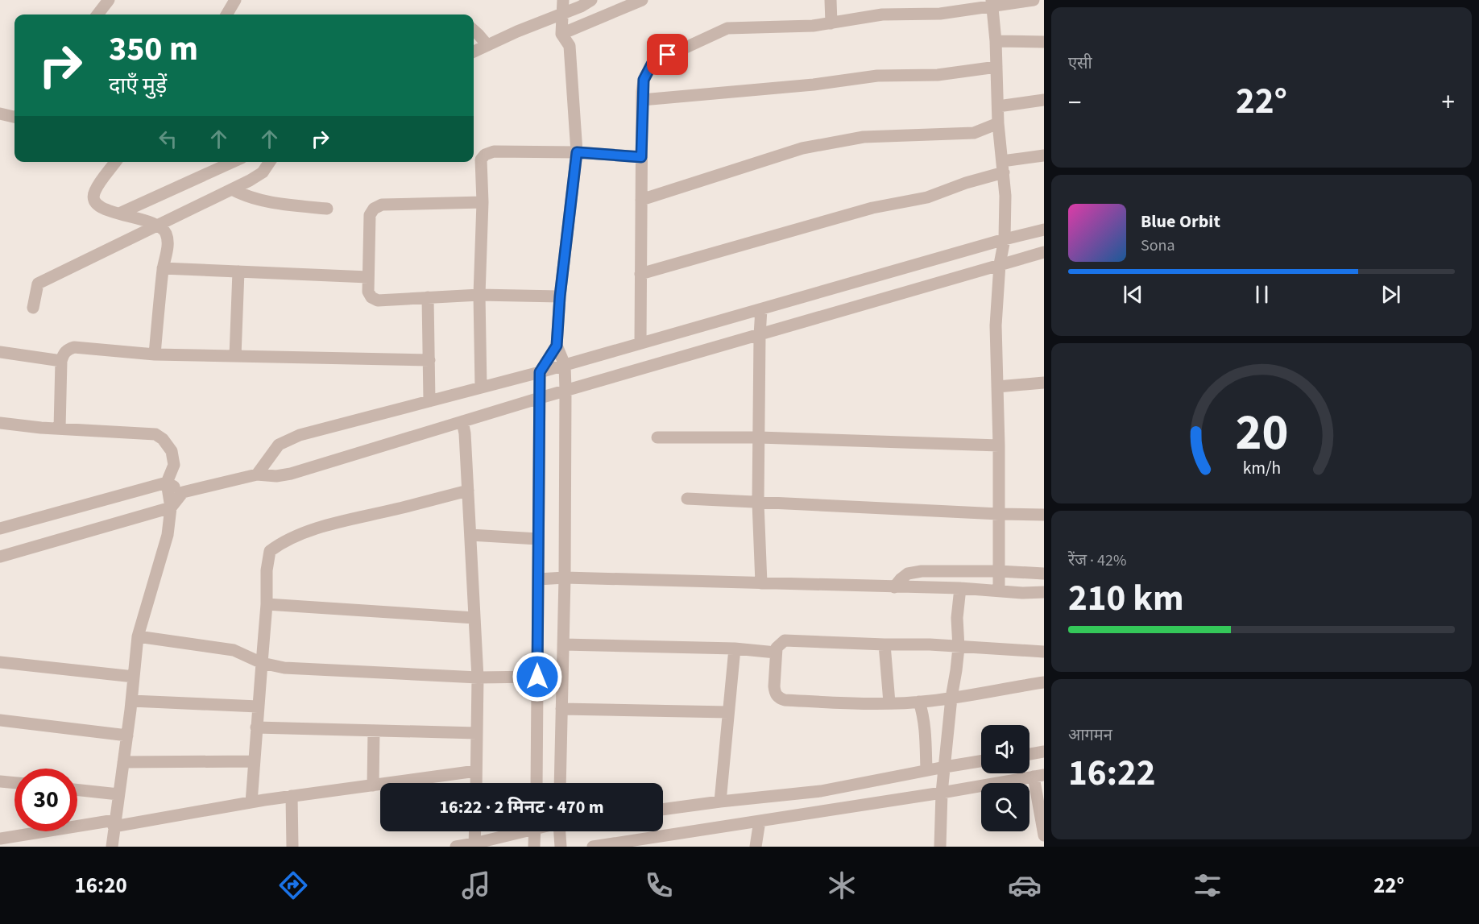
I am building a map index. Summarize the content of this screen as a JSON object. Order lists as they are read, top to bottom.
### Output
{
  "page": {
    "tile": [
      "एसी",
      ["रेंज · 42%", "210 km"],
      ["आगमन", "16:22"]
    ],
    "turn": ["350 m", "दाएँ मुड़ें"],
    "heat": ["−", "22°", "+"],
    "song": ["Blue Orbit", "Sona"],
    "limit": "30",
    "trip": "16:22 · 2 मिनट · 470 m",
    "tabs": ["16:20", "22°"],
    "gauge": ["20", "km/h"]
  }
}
